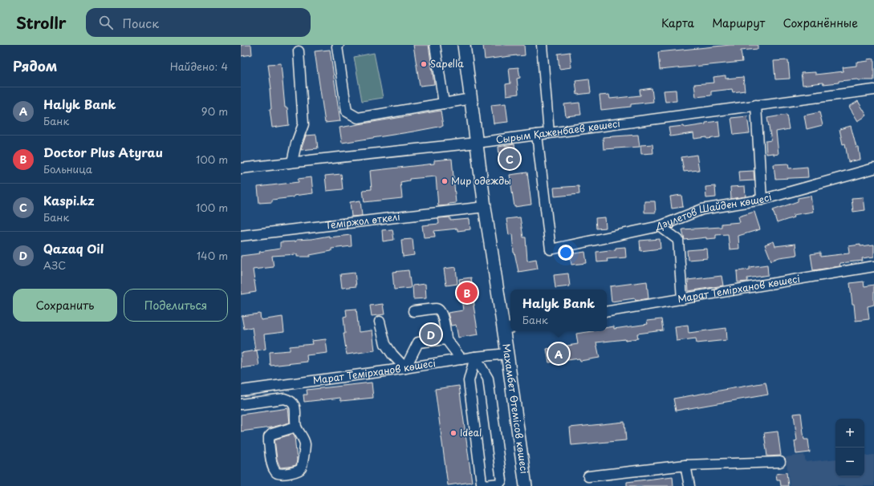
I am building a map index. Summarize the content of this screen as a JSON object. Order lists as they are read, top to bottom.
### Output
{
  "streets": {
    "main road": ["Махамбет Өтемісов көшесі"],
    "street": [
      "Сырым Қаженбаев көшесі",
      "Дәулетов Шайден көшесі",
      "Теміржол өткелі",
      "Марат Темірханов көшесі"
    ]
  },
  "crossings": [
    ["Сырым Қаженбаев көшесі", "Дәулетов Шайден көшесі"],
    ["Сырым Қаженбаев көшесі", "Махамбет Өтемісов көшесі"],
    ["Теміржол өткелі", "Махамбет Өтемісов көшесі"],
    ["Марат Темірханов көшесі", "Махамбет Өтемісов көшесі"]
  ],
  "places": ["Sapella", "Мир одежды", "Ideal"],
  "page": {
    "header": "Strollr",
    "search": "Поиск",
    "nav": ["Карта", "Маршрут", "Сохранённые"],
    "heading": ["Рядом", "Найдено: 4"],
    "list": [
      {
        "mark": "A",
        "name": "Halyk Bank",
        "note": "Банк",
        "value": "90 m"
      },
      {
        "mark": "B",
        "name": "Doctor Plus Atyrau",
        "note": "Больница",
        "value": "100 m"
      },
      {
        "mark": "C",
        "name": "Kaspi.kz",
        "note": "Банк",
        "value": "100 m"
      },
      {
        "mark": "D",
        "name": "Qazaq Oil",
        "note": "АЗС",
        "value": "140 m"
      }
    ],
    "pins": [
      "C",
      "B",
      "D",
      "A"
    ],
    "buttons": ["Сохранить", "Поделиться"],
    "popup": ["Halyk Bank", "Банк"],
    "map_buttons": ["+", "−"]
  }
}
